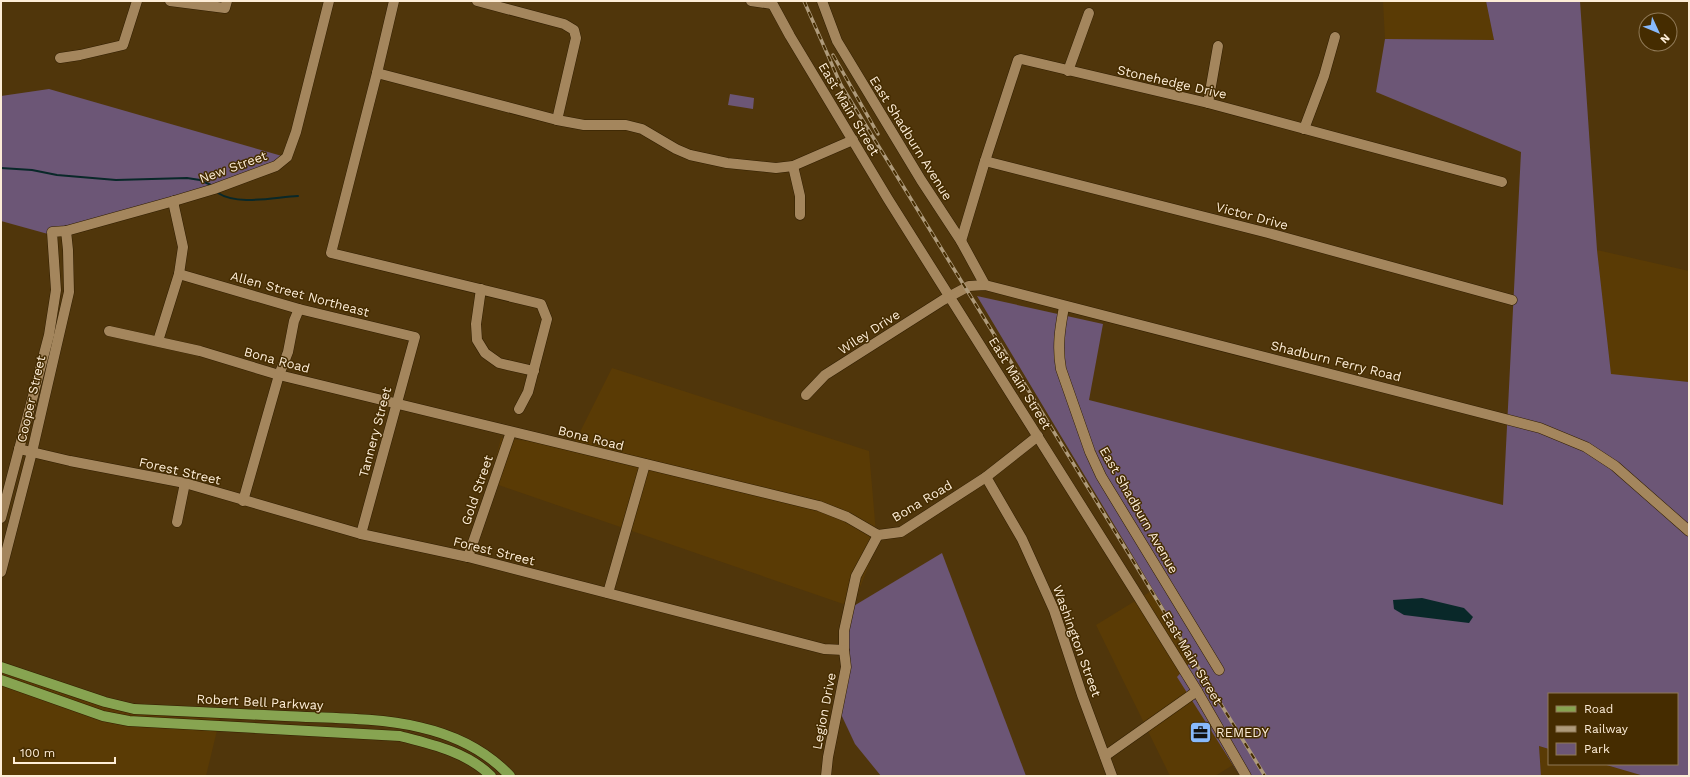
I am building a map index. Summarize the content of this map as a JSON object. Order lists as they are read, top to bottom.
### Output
{
  "streets": {
    "main road": ["Robert Bell Parkway"],
    "street": [
      "Stonehedge Drive",
      "East Main Street",
      "East Shadburn Avenue",
      "New Street",
      "Victor Drive",
      "Allen Street Northeast",
      "Wiley Drive",
      "Bona Road",
      "Shadburn Ferry Road",
      "Cooper Street",
      "Tannery Street",
      "Forest Street",
      "Gold Street",
      "Washington Street",
      "Legion Drive"
    ]
  },
  "crossings": [
    ["Stonehedge Drive", "East Shadburn Avenue"],
    ["Stonehedge Drive", "Victor Drive"],
    ["East Main Street", "Wiley Drive"],
    ["East Main Street", "Bona Road"],
    ["East Main Street", "Shadburn Ferry Road"],
    ["East Shadburn Avenue", "Shadburn Ferry Road"],
    ["New Street", "Cooper Street"],
    ["Allen Street Northeast", "Tannery Street"],
    ["Wiley Drive", "Shadburn Ferry Road"],
    ["Bona Road", "Tannery Street"],
    ["Bona Road", "Gold Street"],
    ["Bona Road", "Washington Street"],
    ["Cooper Street", "Forest Street"],
    ["Tannery Street", "Forest Street"],
    ["Forest Street", "Gold Street"],
    ["Forest Street", "Legion Drive"]
  ],
  "places": {
    "office": ["REMEDY"]
  },
  "legend": ["Road", "Railway", "Park"],
  "scale_bar": "100 m",
  "north": "bottom right"
}
